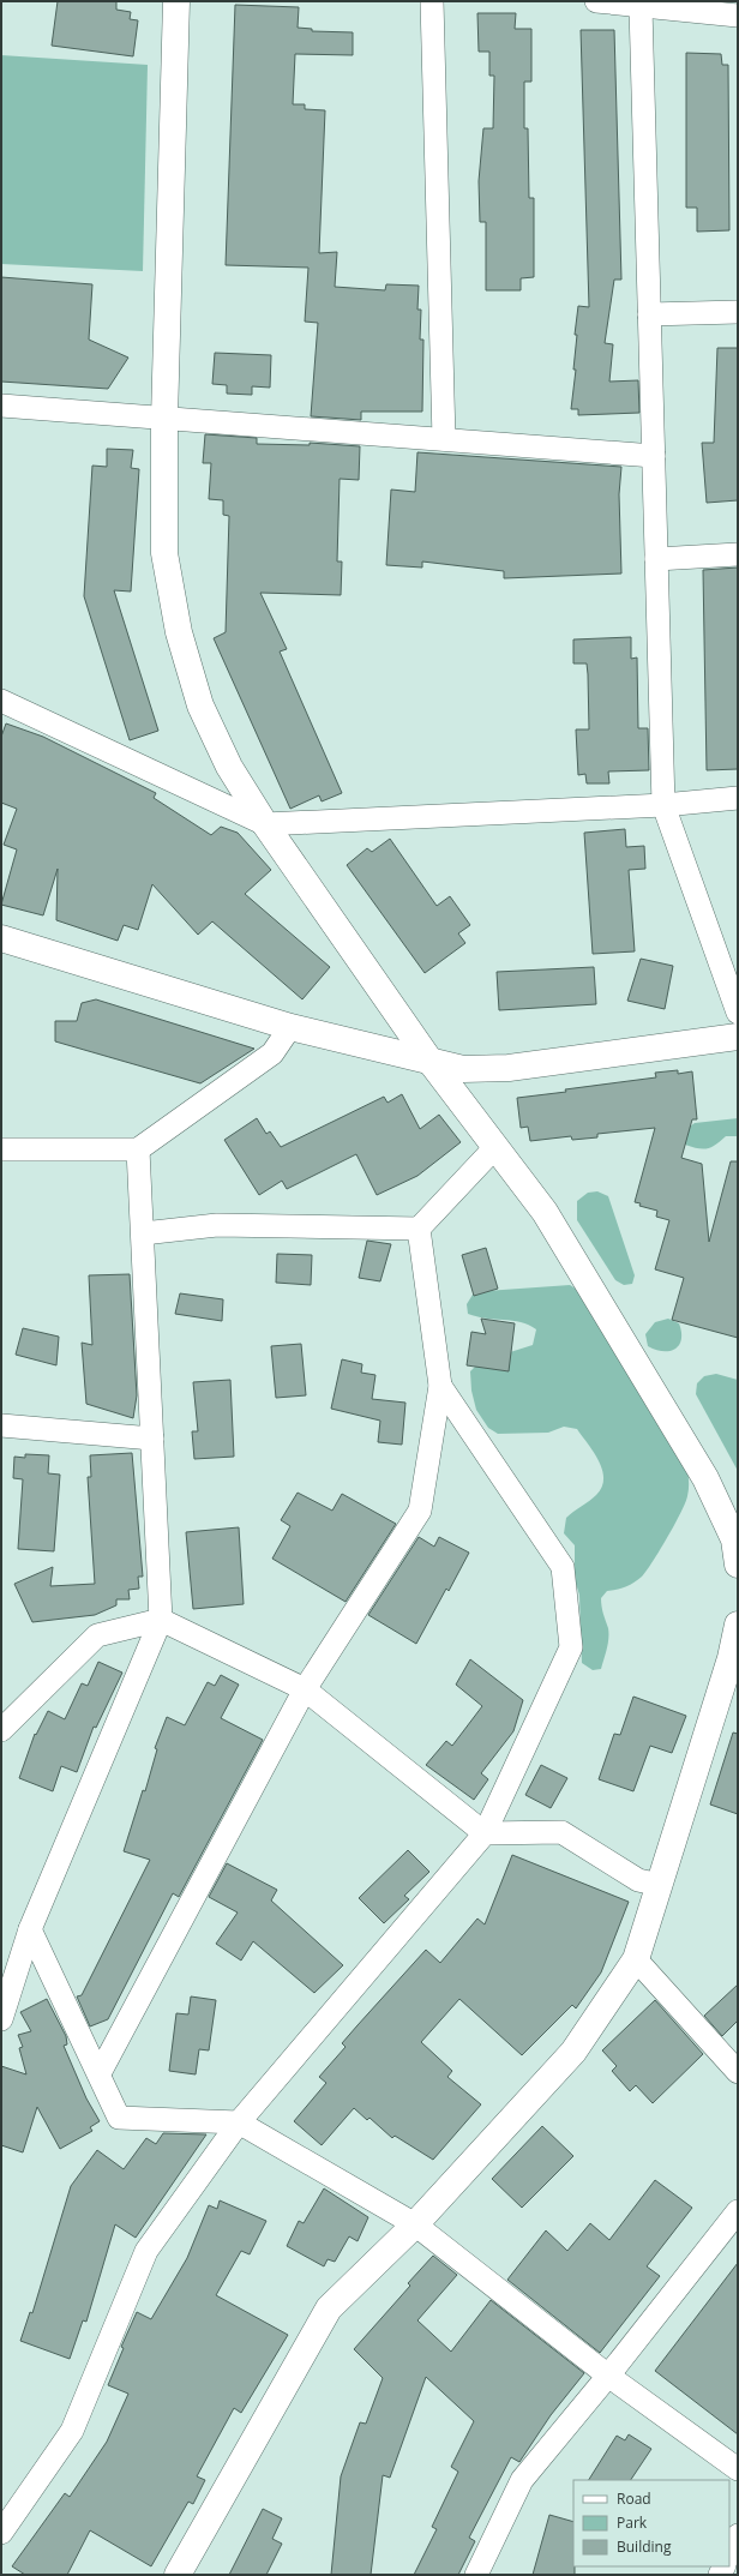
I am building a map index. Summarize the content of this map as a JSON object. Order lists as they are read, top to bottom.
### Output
{
  "legend": ["Road", "Park", "Building"]
}
